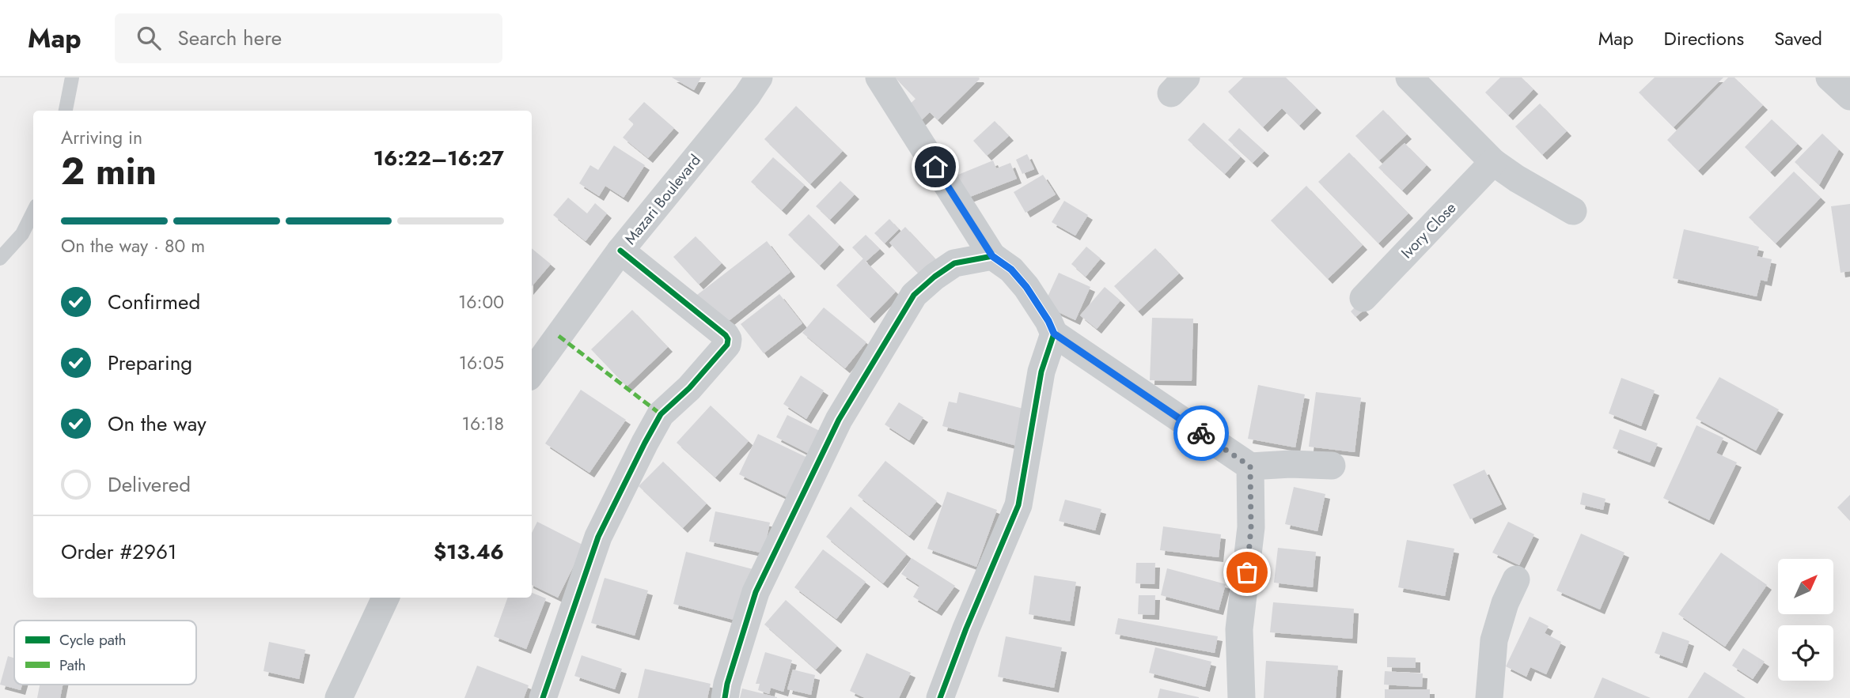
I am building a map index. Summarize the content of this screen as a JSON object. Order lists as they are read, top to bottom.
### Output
{
  "streets": {
    "street": ["Mazari Boulevard", "Ivory Close"]
  },
  "legend": ["Cycle path", "Path"],
  "north": "top right",
  "page": {
    "header": "Map",
    "search": "Search here",
    "nav": ["Map", "Directions", "Saved"],
    "heading": ["2 min", "Arriving in", "16:22–16:27"],
    "panel": ["Order #2961", "$13.46"],
    "bar": "On the way · 80 m",
    "list": [
      ["Confirmed", "16:00"],
      ["Preparing", "16:05"],
      ["On the way", "16:18"],
      "Delivered"
    ]
  }
}
